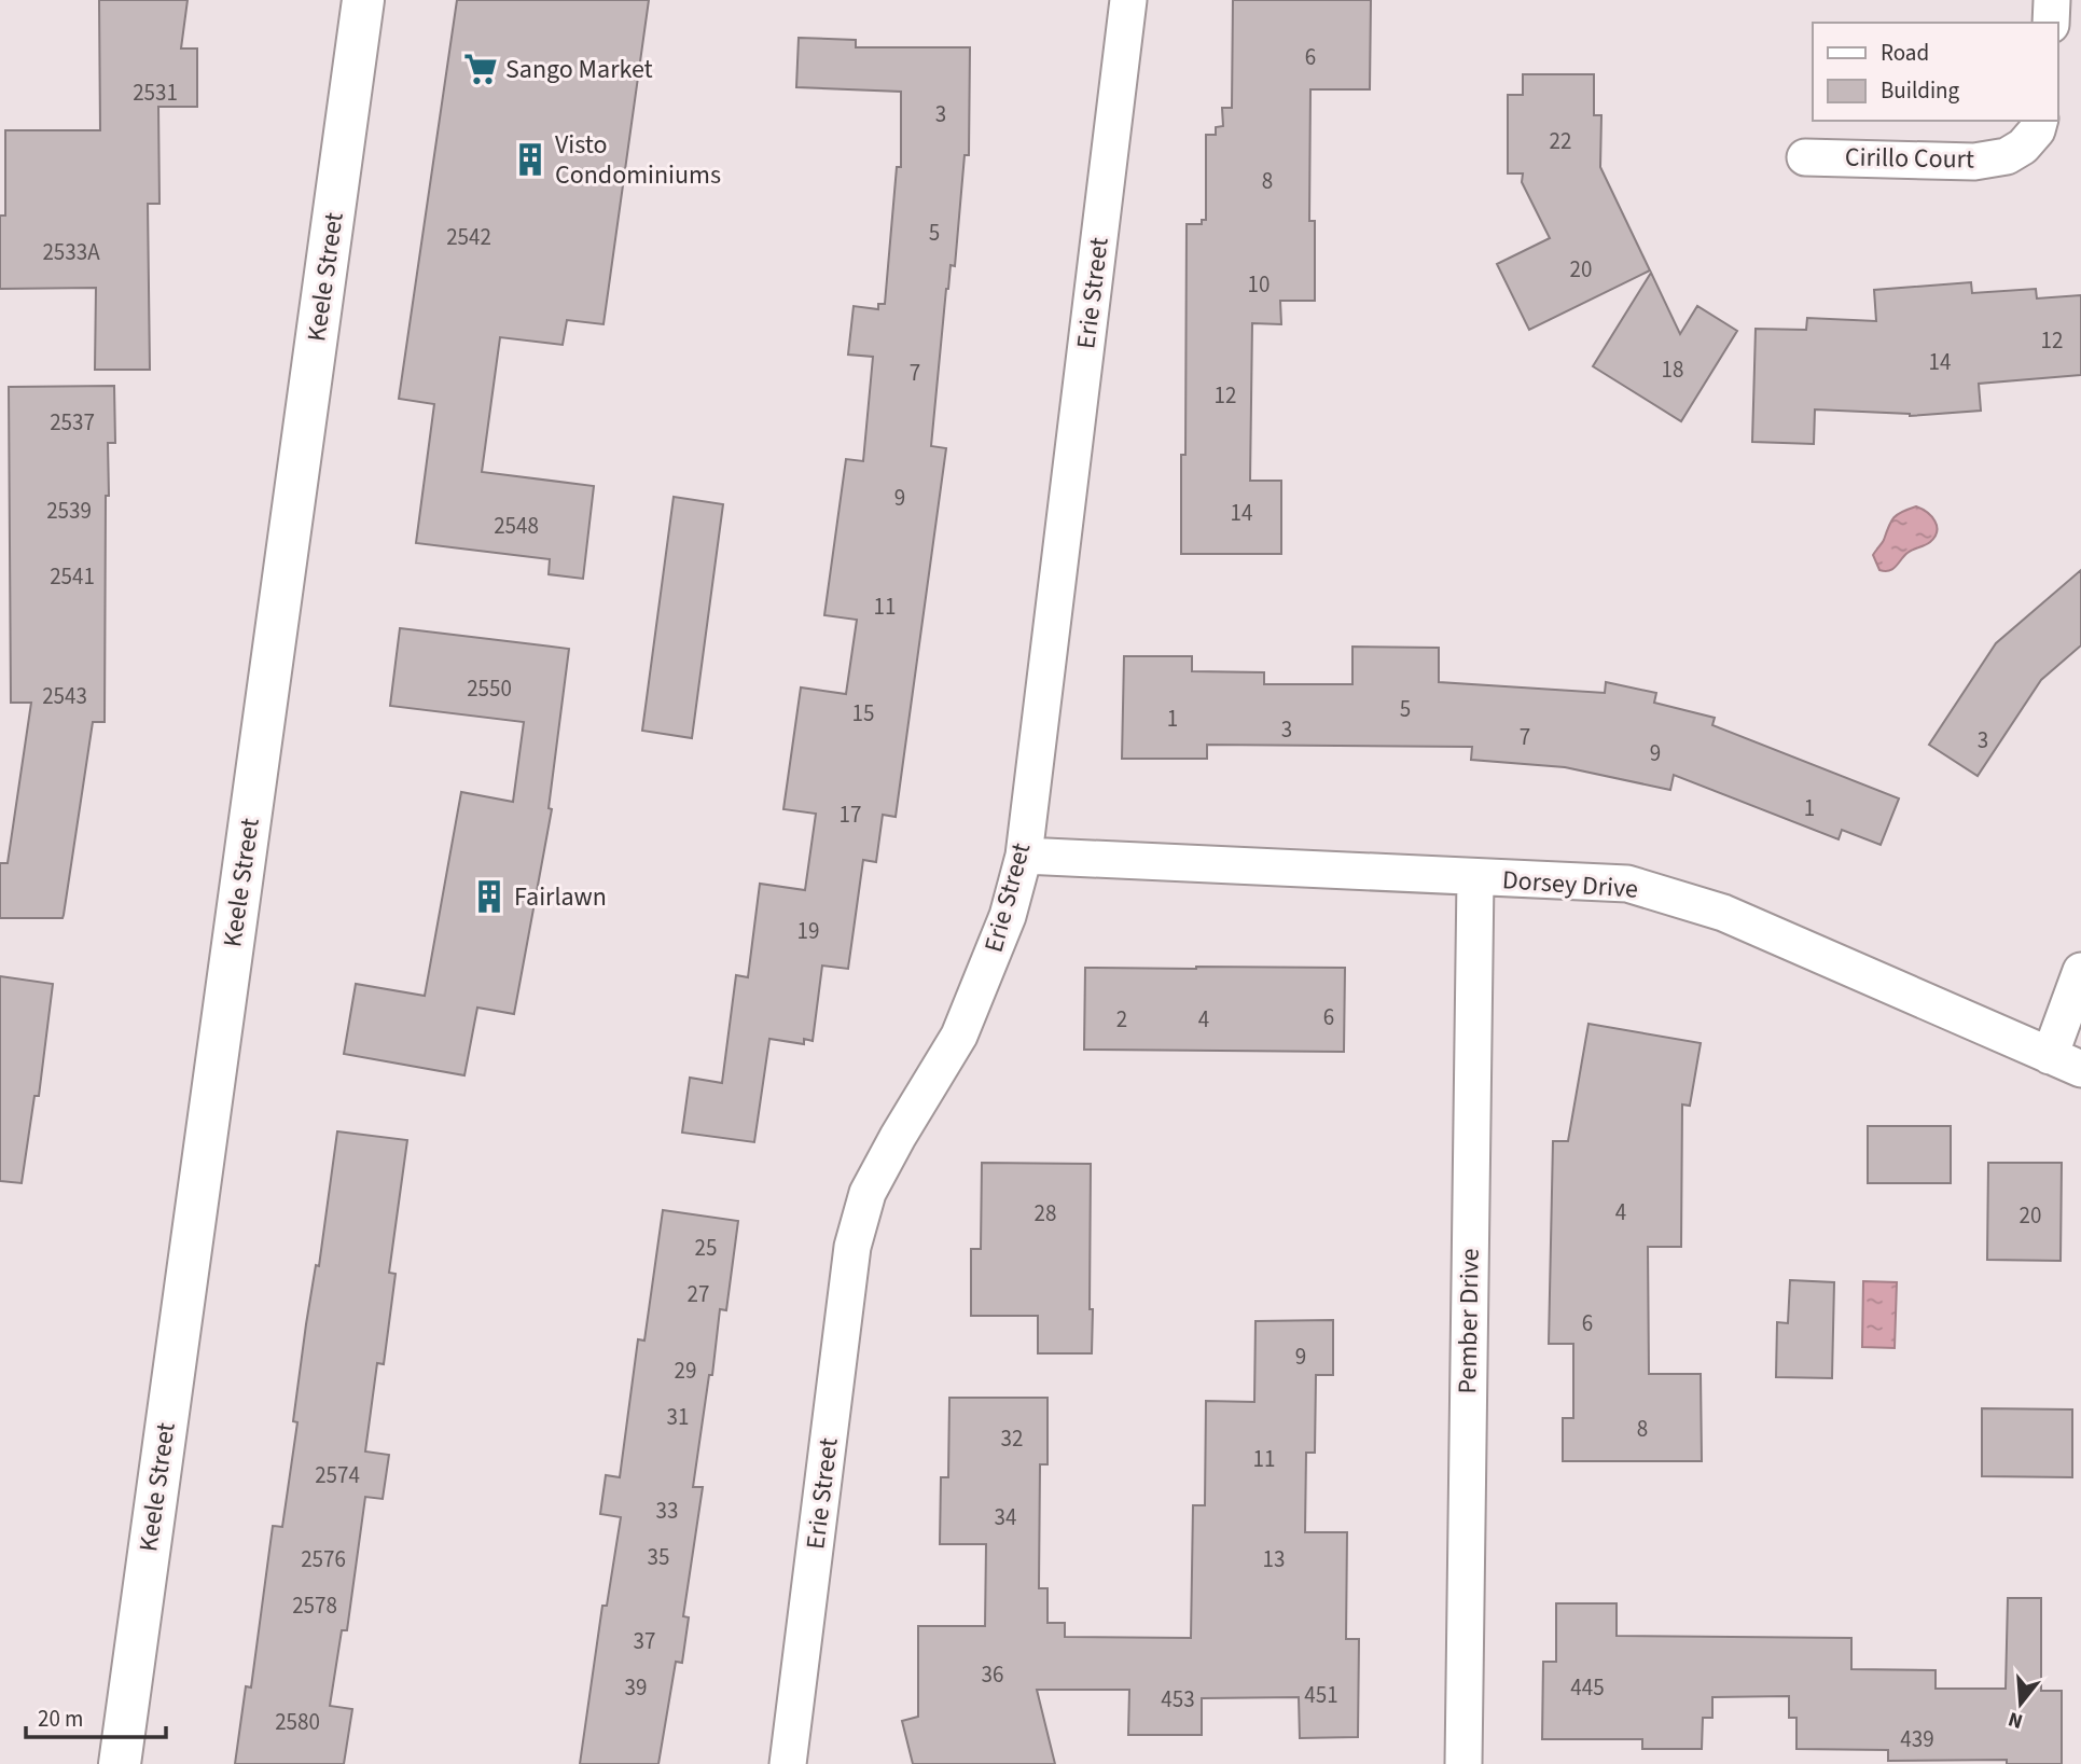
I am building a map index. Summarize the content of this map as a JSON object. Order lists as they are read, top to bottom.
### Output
{
  "streets": {
    "main road": ["Keele Street"],
    "street": [
      "Cirillo Court",
      "Erie Street",
      "Dorsey Drive",
      "Pember Drive"
    ]
  },
  "crossings": [
    ["Erie Street", "Dorsey Drive"],
    ["Dorsey Drive", "Pember Drive"]
  ],
  "places": {
    "supermarket": ["Sango Market"],
    "building": ["Visto Condominiums", "Fairlawn"]
  },
  "house_numbers": [
    "6",
    "2531",
    "3",
    "22",
    "8",
    "5",
    "2542",
    "2533A",
    "20",
    "10",
    "12",
    "14",
    "18",
    "7",
    "12",
    "2537",
    "9",
    "2539",
    "14",
    "2548",
    "2541",
    "11",
    "2550",
    "2543",
    "5",
    "15",
    "1",
    "3",
    "7",
    "3",
    "9",
    "1",
    "17",
    "19",
    "6",
    "2",
    "4",
    "4",
    "28",
    "20",
    "25",
    "27",
    "6",
    "9",
    "29",
    "31",
    "8",
    "32",
    "11",
    "2574",
    "33",
    "34",
    "35",
    "2576",
    "13",
    "2578",
    "37",
    "36",
    "39",
    "445",
    "451",
    "453",
    "2580",
    "439"
  ],
  "legend": ["Road", "Building"],
  "scale_bar": "20 m",
  "north": "bottom"
}
